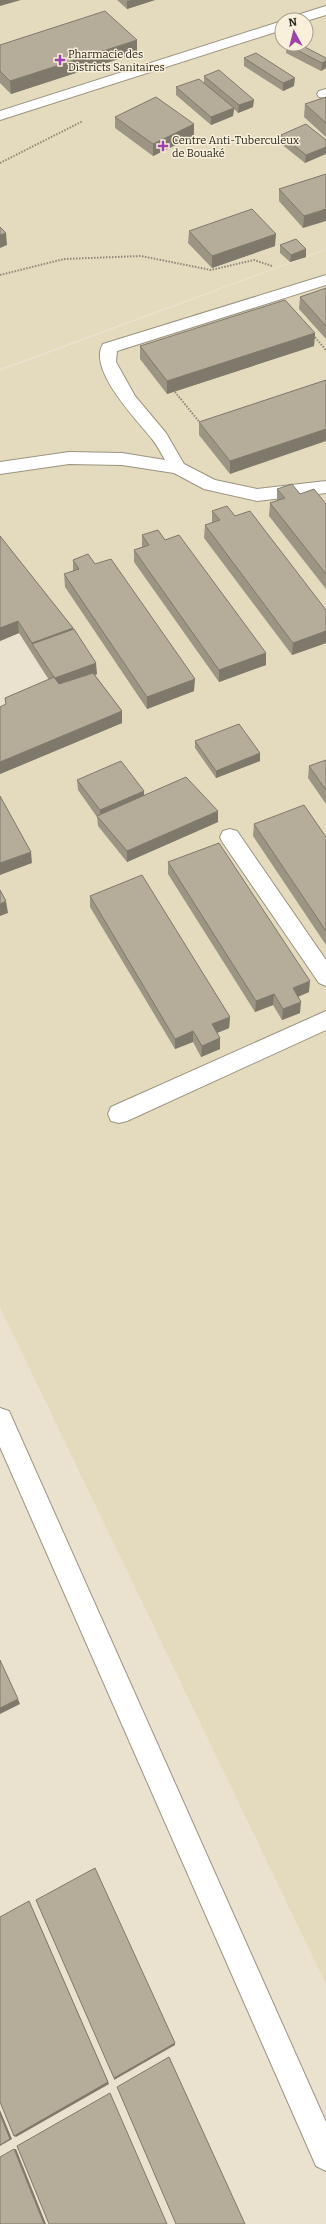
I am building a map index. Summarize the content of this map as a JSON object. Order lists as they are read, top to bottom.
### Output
{
  "places": {
    "health": ["Pharmacie des Districts Sanitaires", "Centre Anti-Tuberculeux de Bouaké"]
  },
  "north": "top"
}
